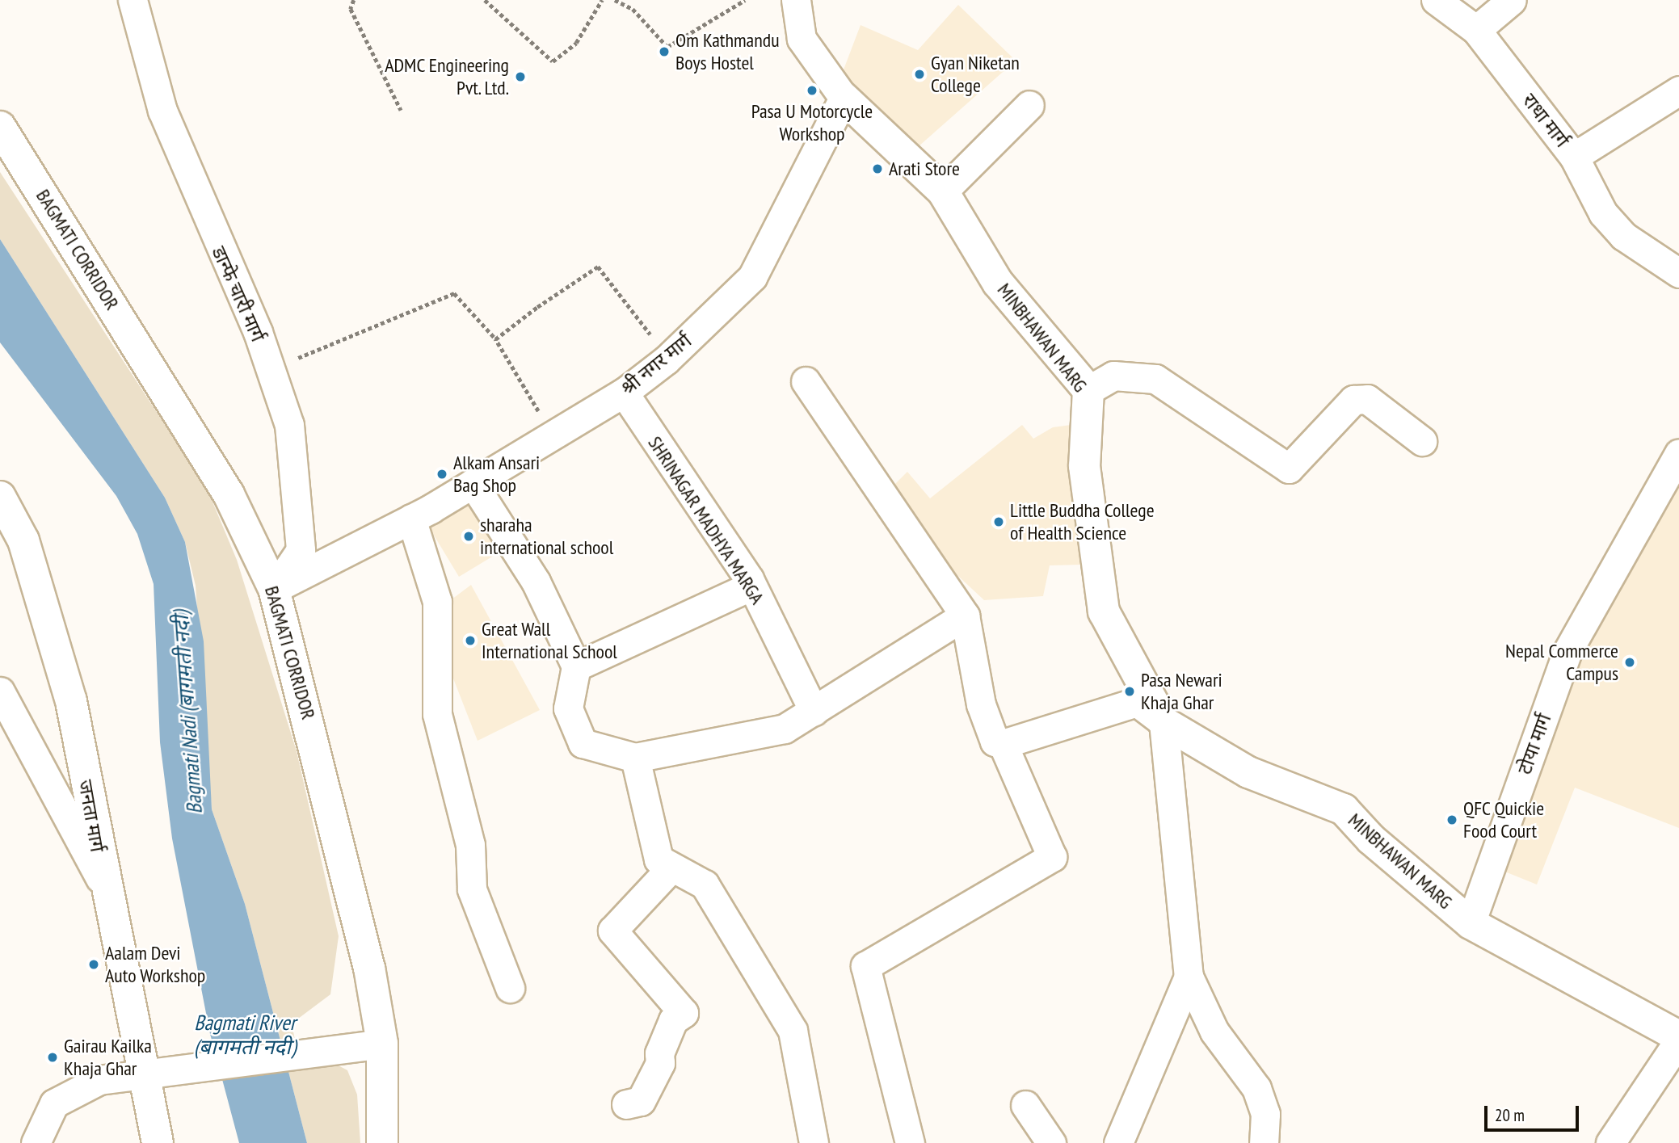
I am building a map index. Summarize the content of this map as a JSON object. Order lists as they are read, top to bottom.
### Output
{
  "streets": {
    "main road": ["BAGMATI CORRIDOR", "MINBHAWAN MARG", "जनता मार्ग"],
    "street": [
      "राधा मार्ग",
      "डान्फे चारी मार्ग",
      "श्री नगर मार्ग",
      "SHRINAGAR MADHYA MARGA",
      "टोया मार्ग"
    ]
  },
  "crossings": [
    ["BAGMATI CORRIDOR", "डान्फे चारी मार्ग"],
    ["BAGMATI CORRIDOR", "श्री नगर मार्ग"],
    ["डान्फे चारी मार्ग", "श्री नगर मार्ग"],
    ["MINBHAWAN MARG", "श्री नगर मार्ग"],
    ["MINBHAWAN MARG", "टोया मार्ग"],
    ["श्री नगर मार्ग", "SHRINAGAR MADHYA MARGA"]
  ],
  "water": ["Bagmati Nadi (बागमती नदी)", "Bagmati River (बागमती नदी)"],
  "places": [
    "Om Kathmandu Boys Hostel",
    "Gyan Niketan College",
    "ADMC Engineering Pvt. Ltd.",
    "Pasa U Motorcycle Workshop",
    "Arati Store",
    "Alkam Ansari Bag Shop",
    "Little Buddha College of Health Science",
    "sharaha international school",
    "Great Wall International School",
    "Nepal Commerce Campus",
    "Pasa Newari Khaja Ghar",
    "QFC Quickie Food Court",
    "Aalam Devi Auto Workshop",
    "Gairau Kailka Khaja Ghar"
  ],
  "scale_bar": "20 m"
}
